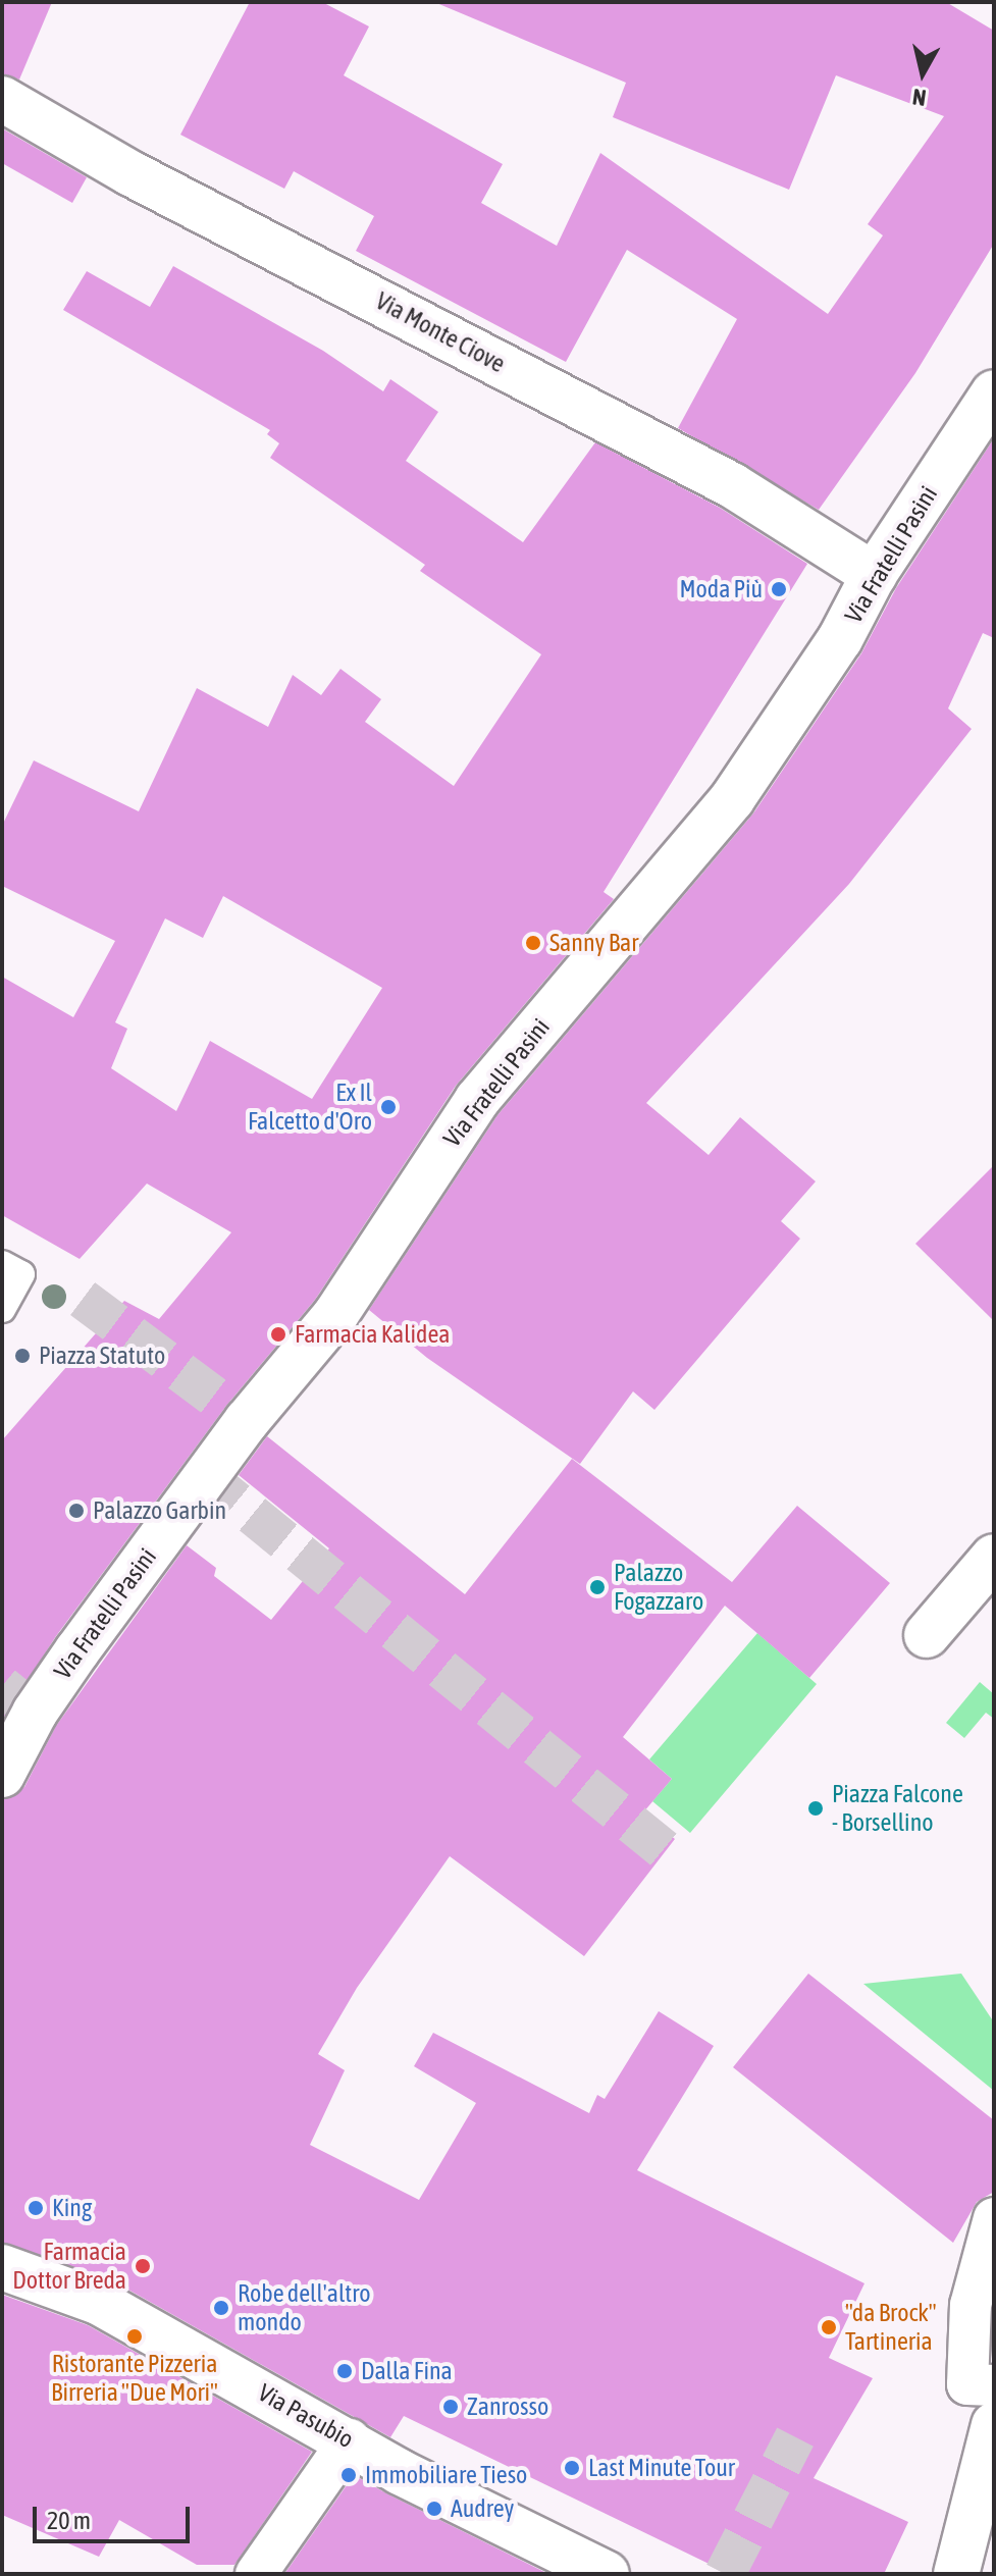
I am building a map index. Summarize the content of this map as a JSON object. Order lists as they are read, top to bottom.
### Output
{
  "streets": {
    "street": ["Via Monte Ciove", "Via Fratelli Pasini", "Via Pasubio"]
  },
  "crossings": [
    ["Via Monte Ciove", "Via Fratelli Pasini"]
  ],
  "places": [
    "Moda Più",
    "Sanny Bar",
    "Ex Il Falcetto d'Oro",
    "Farmacia Kalidea",
    "Piazza Statuto",
    "Palazzo Garbin",
    "Palazzo Fogazzaro",
    "Piazza Falcone - Borsellino",
    "King",
    "Farmacia Dottor Breda",
    "Robe dell'altro mondo",
    "\"da Brock\" Tartineria",
    "Ristorante Pizzeria Birreria \"Due Mori\"",
    "Dalla Fina",
    "Zanrosso",
    "Last Minute Tour",
    "Immobiliare Tieso",
    "Audrey"
  ],
  "scale_bar": "20 m",
  "north": "bottom"
}
